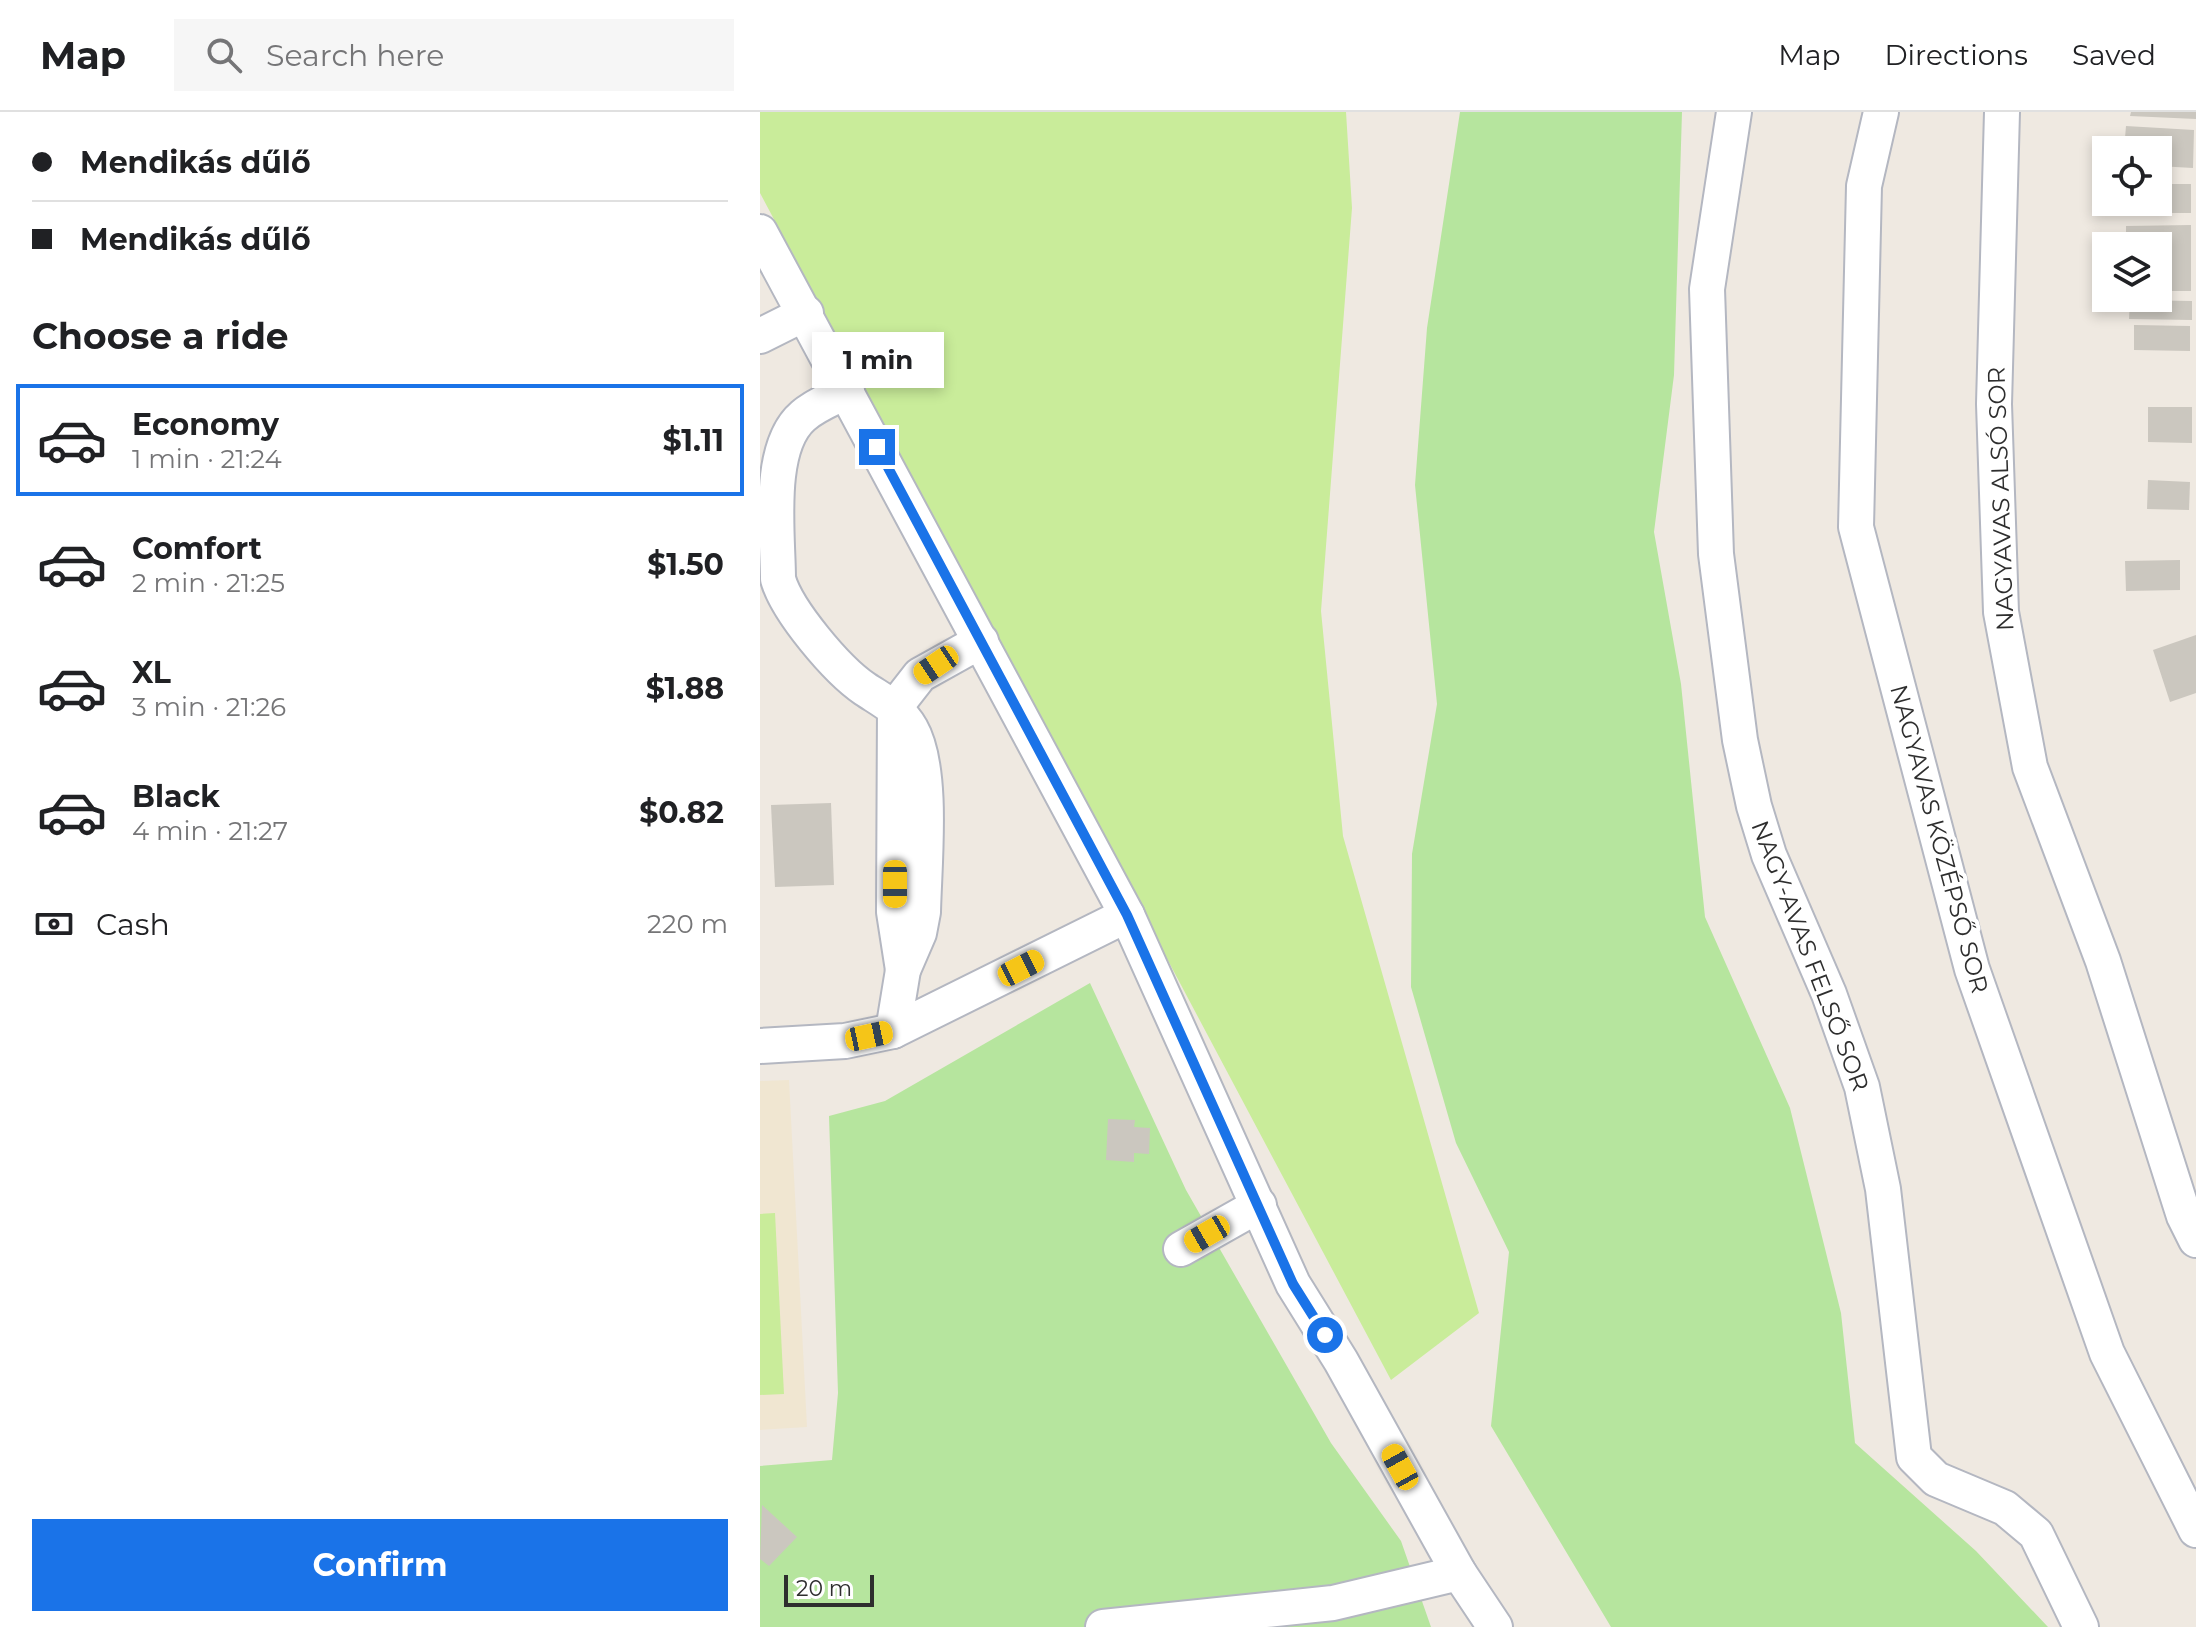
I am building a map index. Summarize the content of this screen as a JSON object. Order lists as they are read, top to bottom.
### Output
{
  "streets": {
    "street": ["NAGYAVAS ALSÓ SOR", "NAGYAVAS KÖZÉPSŐ SOR", "NAGY-AVAS FELSŐ SOR"]
  },
  "scale_bar": "20 m",
  "page": {
    "header": "Map",
    "search": "Search here",
    "nav": ["Map", "Directions", "Saved"],
    "banner": ["Mendikás dűlő", "Mendikás dűlő"],
    "heading": "Choose a ride",
    "bubble": "1 min",
    "list": [
      {
        "name": "Economy",
        "note": "1 min · 21:24",
        "value": "$1.11"
      },
      {
        "name": "Comfort",
        "note": "2 min · 21:25",
        "value": "$1.50"
      },
      {
        "name": "XL",
        "note": "3 min · 21:26",
        "value": "$1.88"
      },
      {
        "name": "Black",
        "note": "4 min · 21:27",
        "value": "$0.82"
      }
    ],
    "pay": ["Cash", "220 m"],
    "buttons": "Confirm",
    "scale": "20 m"
  }
}
